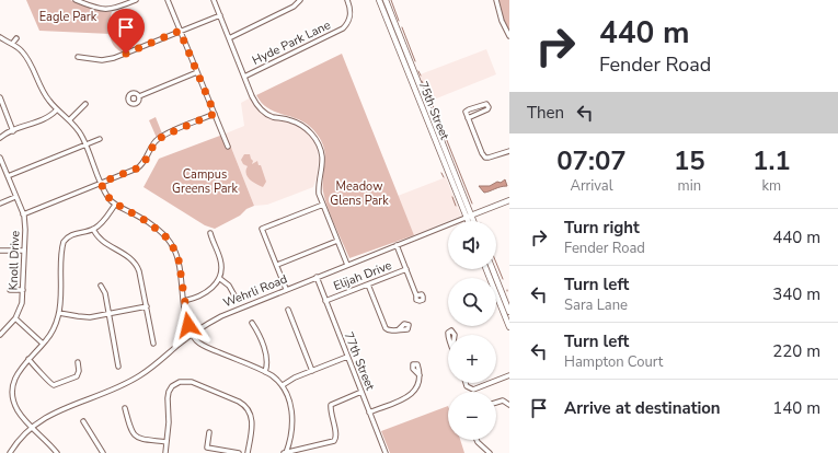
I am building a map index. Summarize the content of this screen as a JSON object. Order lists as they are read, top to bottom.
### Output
{
  "streets": {
    "main road": ["75th Street", "Wehrli Road"],
    "street": [
      "Hyde Park Lane",
      "Knoll Drive",
      "Elijah Drive",
      "77th Street"
    ]
  },
  "crossings": [
    ["75th Street", "Wehrli Road"],
    ["Elijah Drive", "77th Street"],
    ["Wehrli Road", "77th Street"]
  ],
  "parks": ["Eagle Park", "Campus Greens Park", "Meadow Glens Park"],
  "page": {
    "turn": ["440 m", "Fender Road"],
    "then": "Then",
    "eta": [
      "07:07",
      "Arrival",
      "15",
      "min",
      "1.1",
      "km"
    ],
    "list": [
      {
        "name": "Turn right",
        "note": "Fender Road",
        "value": "440 m"
      },
      {
        "name": "Turn left",
        "note": "Sara Lane",
        "value": "340 m"
      },
      {
        "name": "Turn left",
        "note": "Hampton Court",
        "value": "220 m"
      },
      {
        "name": "Arrive at destination",
        "value": "140 m"
      }
    ],
    "map_buttons": ["+", "−"]
  }
}
